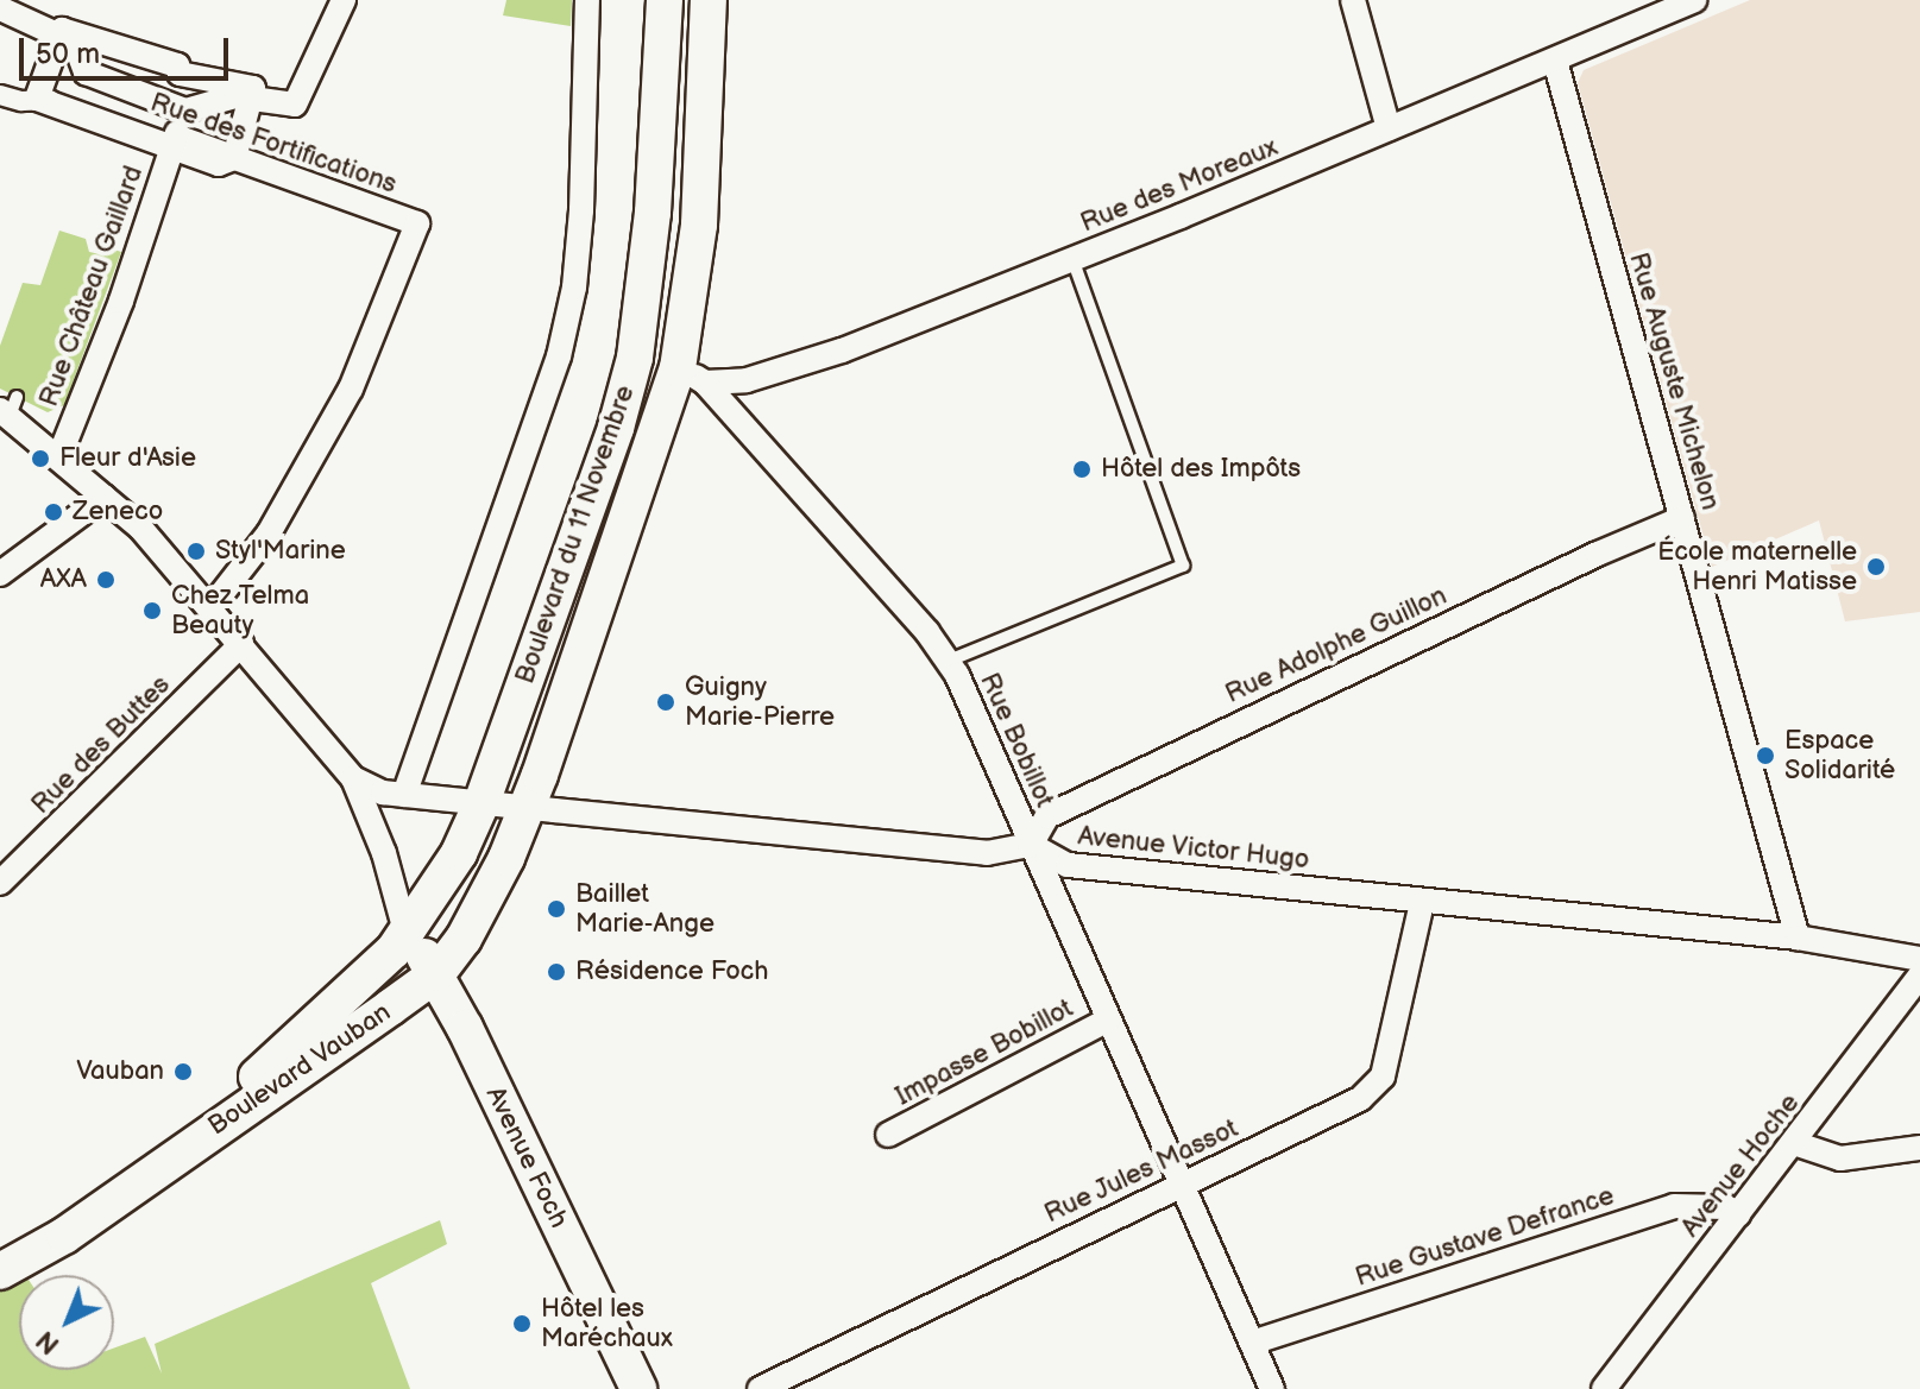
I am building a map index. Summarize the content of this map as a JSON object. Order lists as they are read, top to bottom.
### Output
{
  "streets": {
    "main road": ["Boulevard du 11 Novembre", "Boulevard Vauban", "Avenue Foch"],
    "street": [
      "Rue des Fortifications",
      "Rue des Moreaux",
      "Rue Château Gaillard",
      "Rue Auguste Michelon",
      "Rue Adolphe Guillon",
      "Rue Bobillot",
      "Rue des Buttes",
      "Avenue Victor Hugo",
      "Impasse Bobillot",
      "Avenue Hoche",
      "Rue Jules Massot",
      "Rue Gustave Defrance"
    ]
  },
  "crossings": [
    ["Rue des Fortifications", "Rue Château Gaillard"],
    ["Rue des Moreaux", "Rue Auguste Michelon"],
    ["Rue des Moreaux", "Boulevard du 11 Novembre"],
    ["Rue des Moreaux", "Rue Bobillot"],
    ["Rue Auguste Michelon", "Rue Adolphe Guillon"],
    ["Rue Auguste Michelon", "Avenue Victor Hugo"],
    ["Boulevard du 11 Novembre", "Rue Bobillot"],
    ["Boulevard du 11 Novembre", "Boulevard Vauban"],
    ["Boulevard du 11 Novembre", "Avenue Foch"],
    ["Rue Adolphe Guillon", "Rue Bobillot"],
    ["Rue Adolphe Guillon", "Avenue Victor Hugo"],
    ["Rue Bobillot", "Avenue Victor Hugo"],
    ["Rue Bobillot", "Impasse Bobillot"],
    ["Rue Bobillot", "Rue Jules Massot"],
    ["Rue Bobillot", "Rue Gustave Defrance"],
    ["Avenue Victor Hugo", "Rue Jules Massot"],
    ["Boulevard Vauban", "Avenue Foch"],
    ["Avenue Hoche", "Rue Gustave Defrance"]
  ],
  "places": [
    "Fleur d'Asie",
    "Hôtel des Impôts",
    "Zeneco",
    "Styl'Marine",
    "École maternelle Henri Matisse",
    "AXA",
    "Chez Telma Beauty",
    "Guigny Marie-Pierre",
    "Espace Solidarité",
    "Baillet Marie-Ange",
    "Résidence Foch",
    "Vauban",
    "Hôtel les Maréchaux"
  ],
  "scale_bar": "50 m",
  "north": "bottom left"
}
